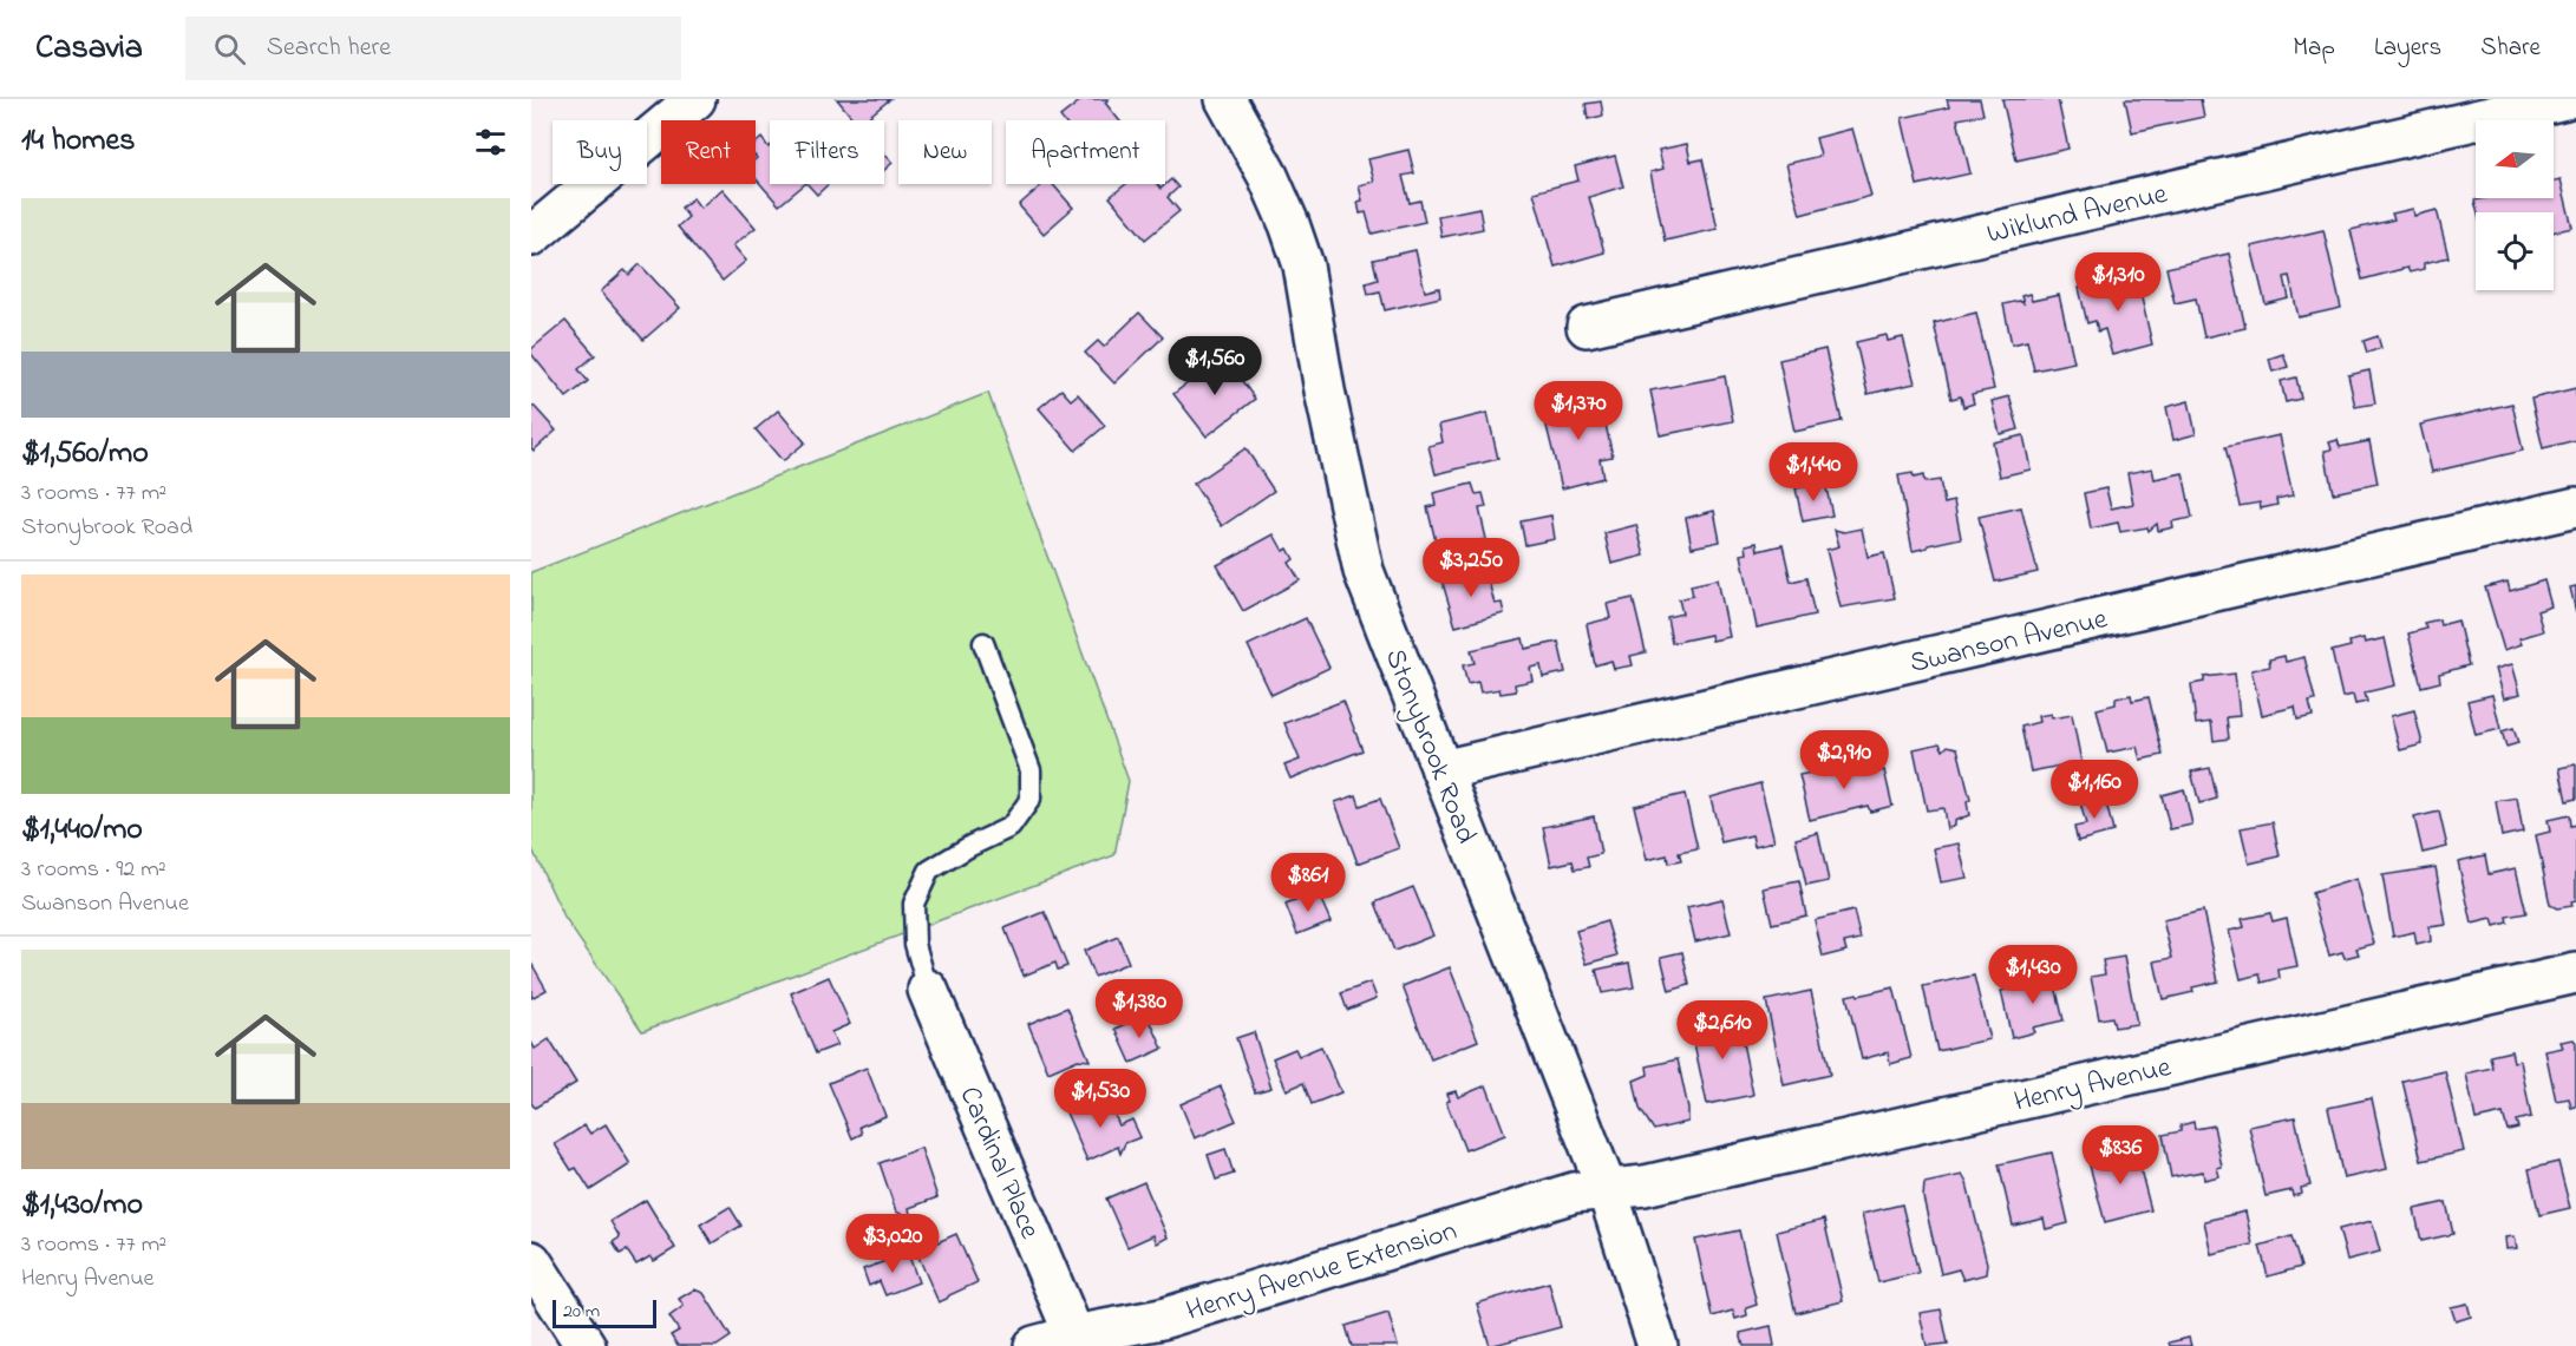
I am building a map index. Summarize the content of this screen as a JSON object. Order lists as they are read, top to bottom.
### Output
{
  "streets": {
    "street": [
      "Wiklund Avenue",
      "Swanson Avenue",
      "Stonybrook Road",
      "Henry Avenue",
      "Cardinal Place",
      "Henry Avenue Extension"
    ]
  },
  "crossings": [
    ["Swanson Avenue", "Stonybrook Road"],
    ["Stonybrook Road", "Henry Avenue"],
    ["Stonybrook Road", "Henry Avenue Extension"],
    ["Henry Avenue", "Henry Avenue Extension"],
    ["Cardinal Place", "Henry Avenue Extension"]
  ],
  "scale_bar": "20 m",
  "north": "left",
  "page": {
    "header": "Casavia",
    "search": "Search here",
    "nav": ["Map", "Layers", "Share"],
    "heading": "14 homes",
    "chip": [
      "Buy",
      "Rent",
      "Filters",
      "New",
      "Apartment"
    ],
    "list": [
      {
        "name": "$1,560/mo",
        "note": "3 rooms · 77 m² · Stonybrook Road"
      },
      {
        "name": "$1,440/mo",
        "note": "3 rooms · 92 m² · Swanson Avenue"
      },
      {
        "name": "$1,430/mo",
        "note": "3 rooms · 77 m² · Henry Avenue"
      }
    ],
    "price": [
      "$1,310",
      "$1,560",
      "$1,370",
      "$1,440",
      "$3,250",
      "$2,910",
      "$1,160",
      "$861",
      "$1,430",
      "$1,380",
      "$2,610",
      "$1,530",
      "$836",
      "$3,020"
    ],
    "scale": "20 m"
  }
}
